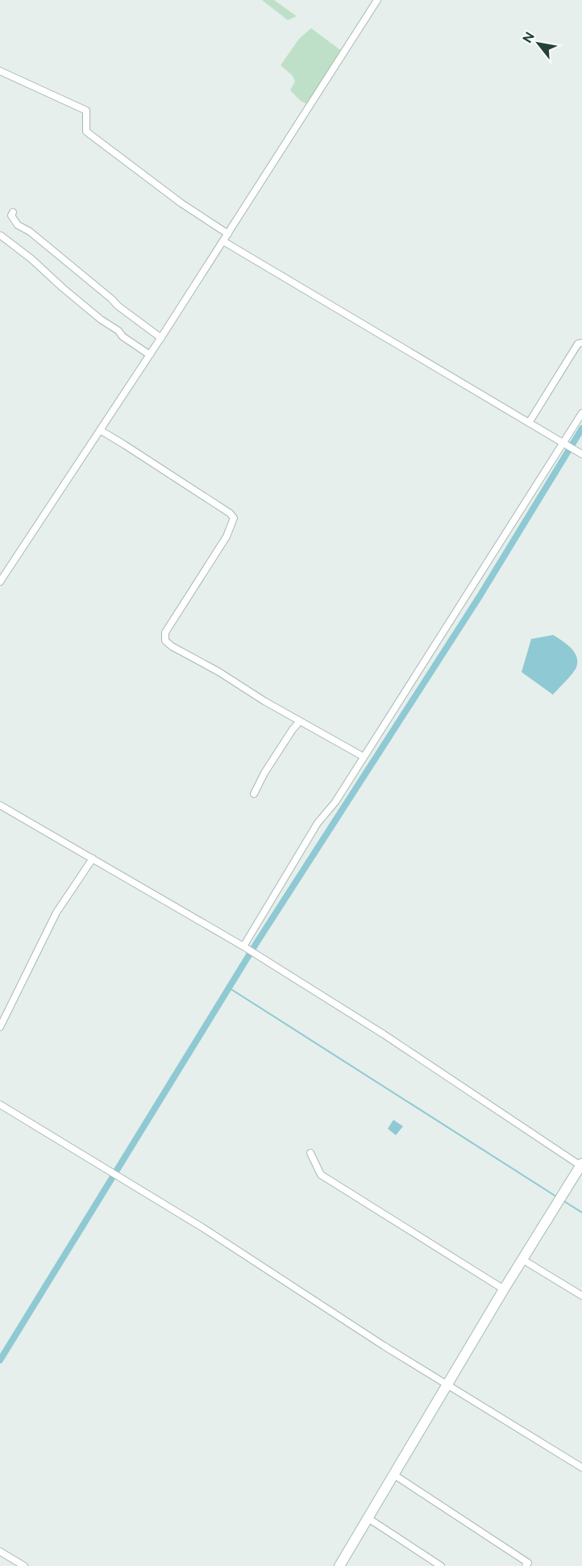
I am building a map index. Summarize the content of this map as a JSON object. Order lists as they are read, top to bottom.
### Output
{
  "north": "top left"
}
